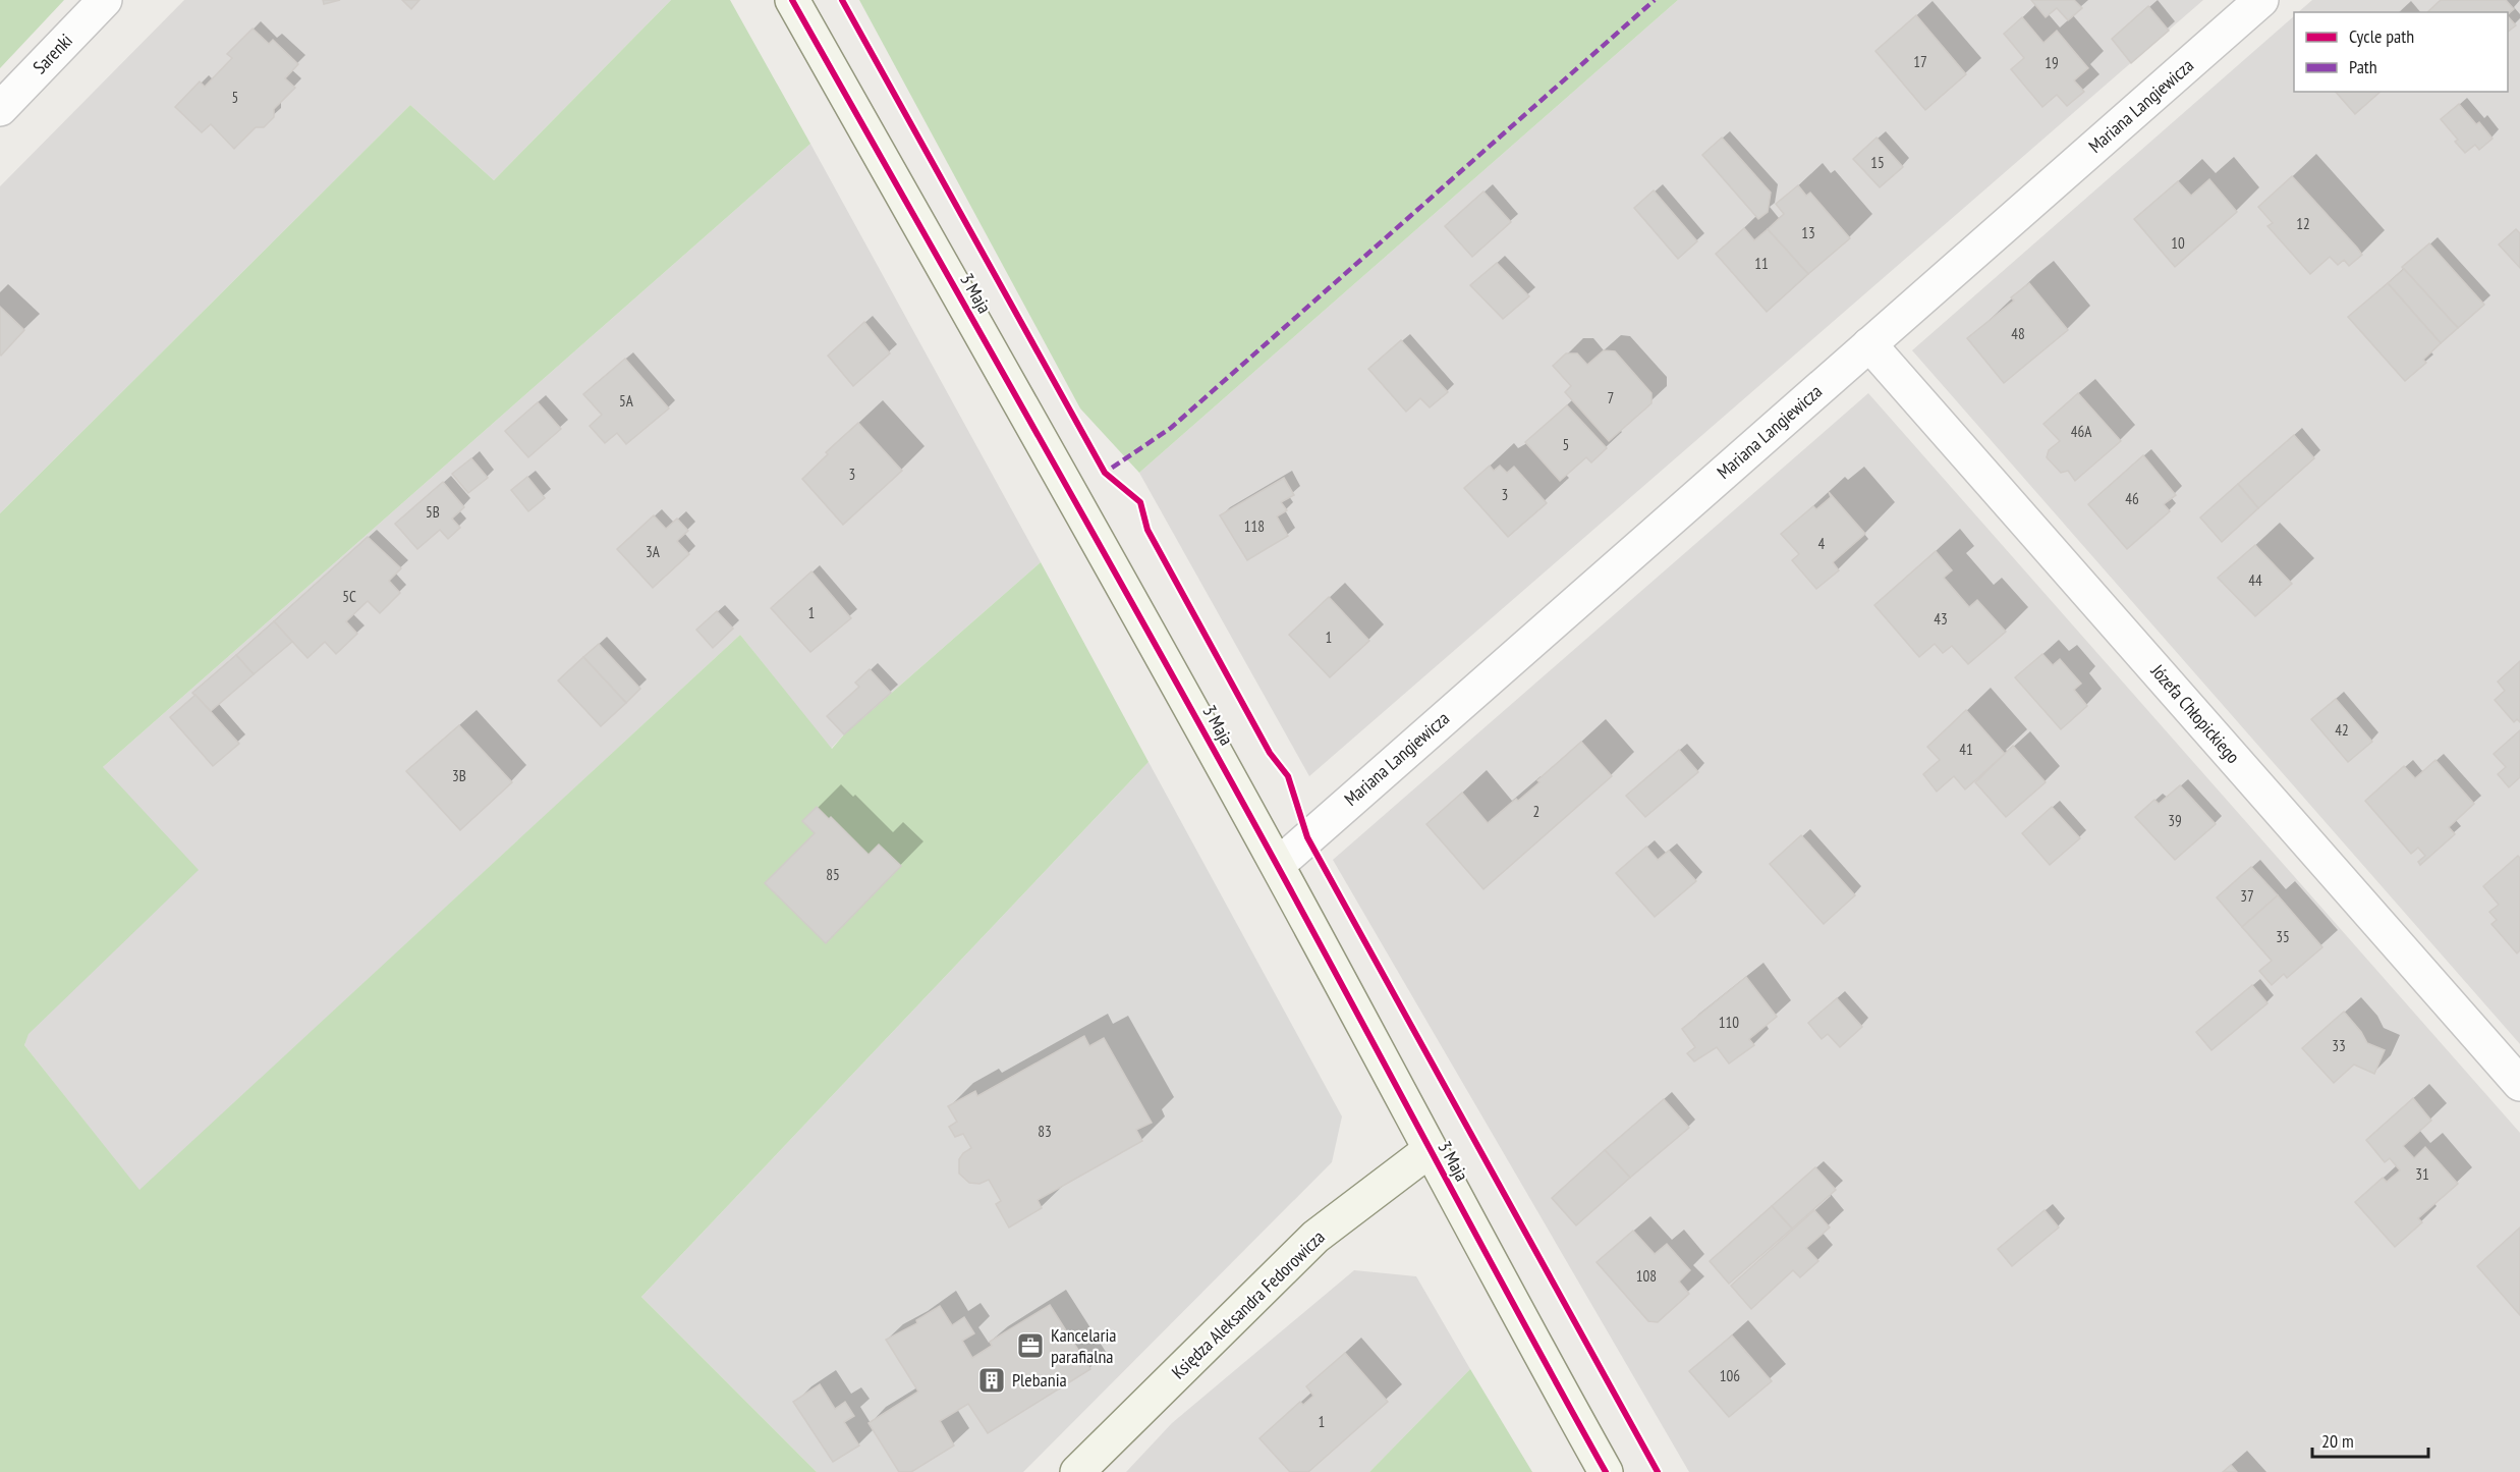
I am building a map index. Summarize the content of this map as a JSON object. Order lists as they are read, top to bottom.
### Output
{
  "streets": {
    "street": [
      "Sarenki",
      "Mariana Langiewicza",
      "3 Maja",
      "Józefa Chłopickiego",
      "Księdza Aleksandra Fedorowicza"
    ]
  },
  "crossings": [
    ["Mariana Langiewicza", "3 Maja"],
    ["Mariana Langiewicza", "Józefa Chłopickiego"],
    ["3 Maja", "Księdza Aleksandra Fedorowicza"]
  ],
  "places": {
    "office": ["Kancelaria parafialna"],
    "building": ["Plebania"]
  },
  "house_numbers": [
    "17",
    "19",
    "5",
    "15",
    "12",
    "13",
    "10",
    "11",
    "48",
    "7",
    "5A",
    "46A",
    "5",
    "3",
    "3",
    "46",
    "5B",
    "118",
    "4",
    "3A",
    "44",
    "5C",
    "1",
    "43",
    "1",
    "42",
    "41",
    "3B",
    "2",
    "39",
    "85",
    "37",
    "35",
    "110",
    "33",
    "83",
    "31",
    "108",
    "106",
    "1"
  ],
  "legend": ["Cycle path", "Path"],
  "scale_bar": "20 m"
}
